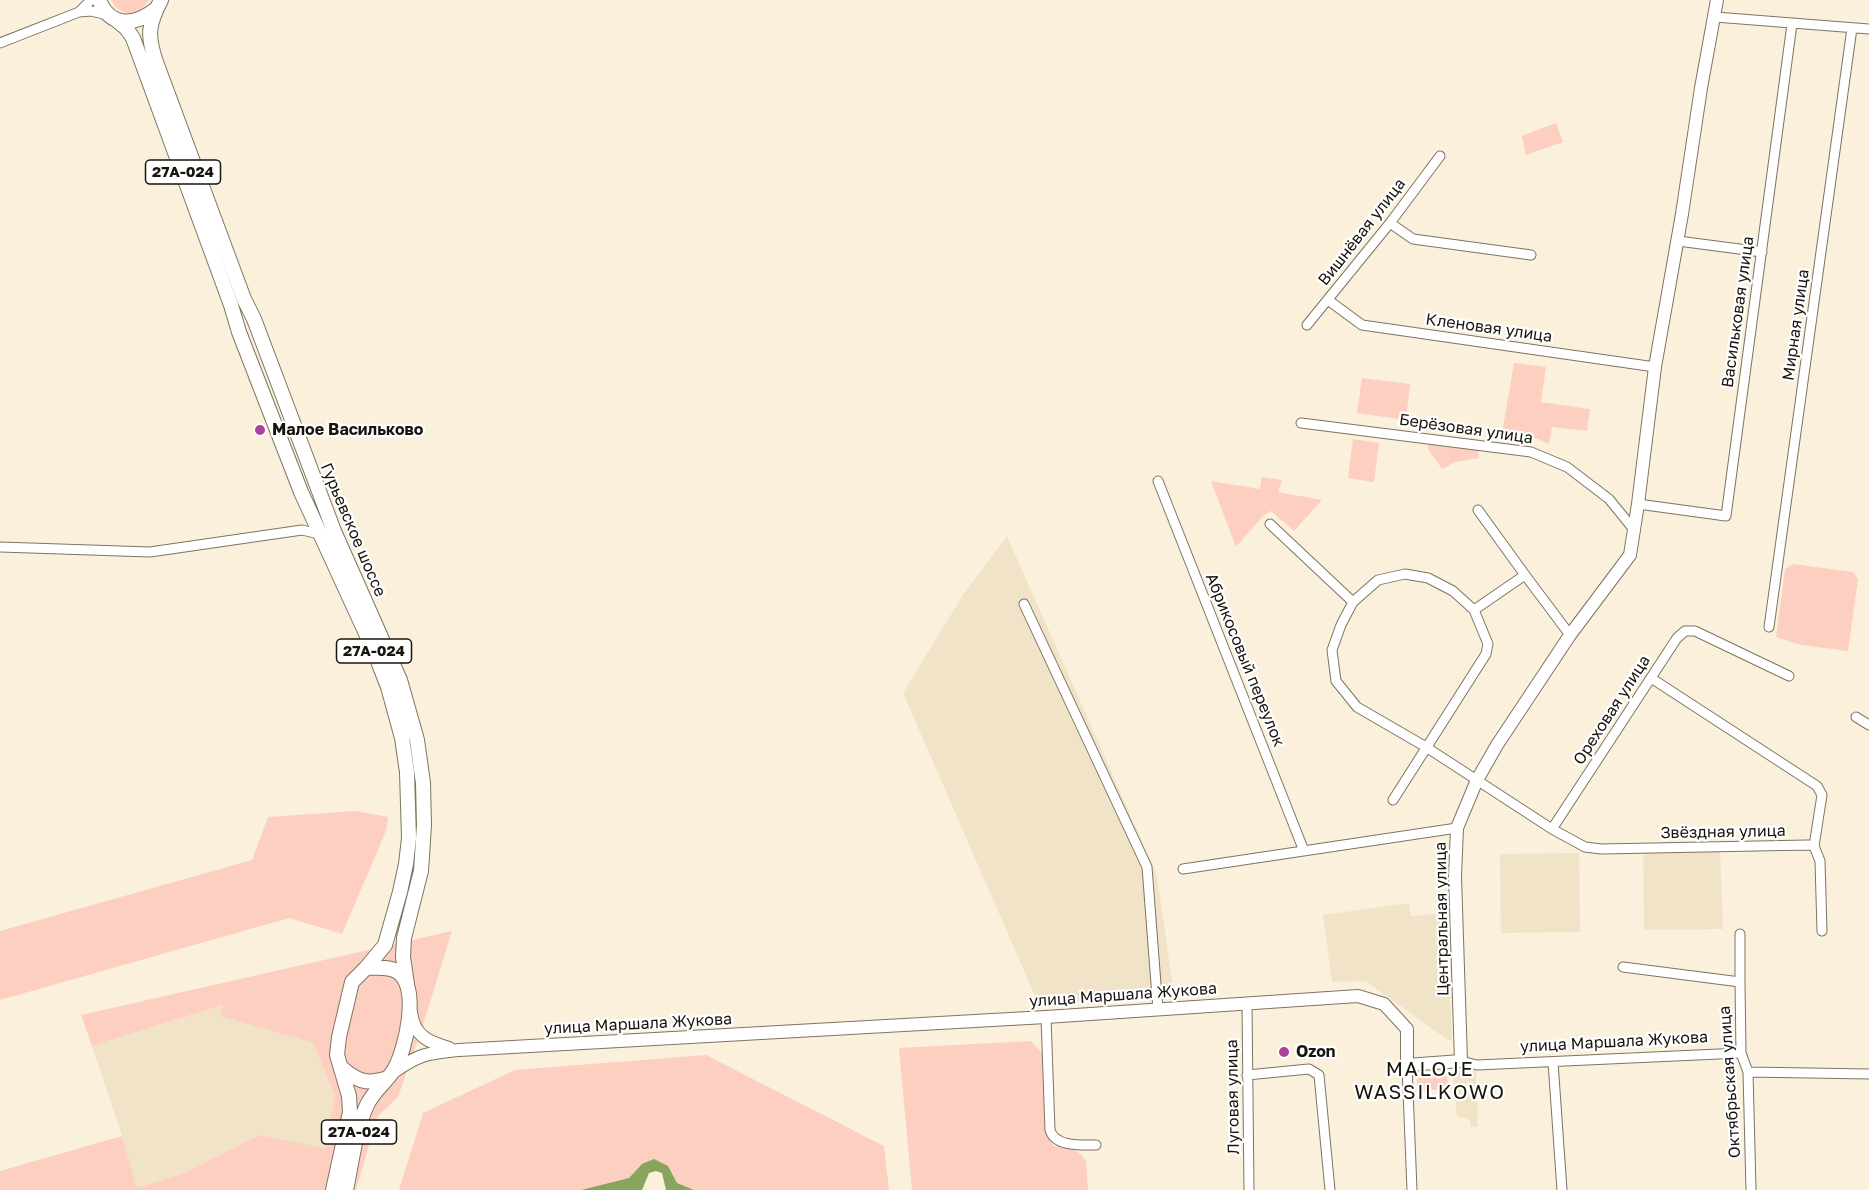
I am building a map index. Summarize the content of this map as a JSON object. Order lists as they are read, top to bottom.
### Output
{
  "streets": {
    "main road": ["27А-024", "Гурьевское шоссе"],
    "street": [
      "Вишнёвая улица",
      "Васильковая улица",
      "Мирная улица",
      "Кленовая улица",
      "Берёзовая улица",
      "Абрикосовый переулок",
      "Ореховая улица",
      "Звёздная улица",
      "Центральная улица",
      "улица Маршала Жукова",
      "Октябрьская улица",
      "Луговая улица"
    ]
  },
  "crossings": [
    ["27А-024", "Гурьевское шоссе"],
    ["27А-024", "улица Маршала Жукова"],
    ["Вишнёвая улица", "Кленовая улица"],
    ["Васильковая улица", "Центральная улица"],
    ["Кленовая улица", "Центральная улица"],
    ["Берёзовая улица", "Центральная улица"],
    ["Гурьевское шоссе", "улица Маршала Жукова"],
    ["Ореховая улица", "Звёздная улица"],
    ["Центральная улица", "улица Маршала Жукова"],
    ["улица Маршала Жукова", "Октябрьская улица"],
    ["улица Маршала Жукова", "Луговая улица"]
  ],
  "districts": ["MALOJE WASSILKOWO"],
  "places": ["Малое Васильково", "Ozon"]
}
